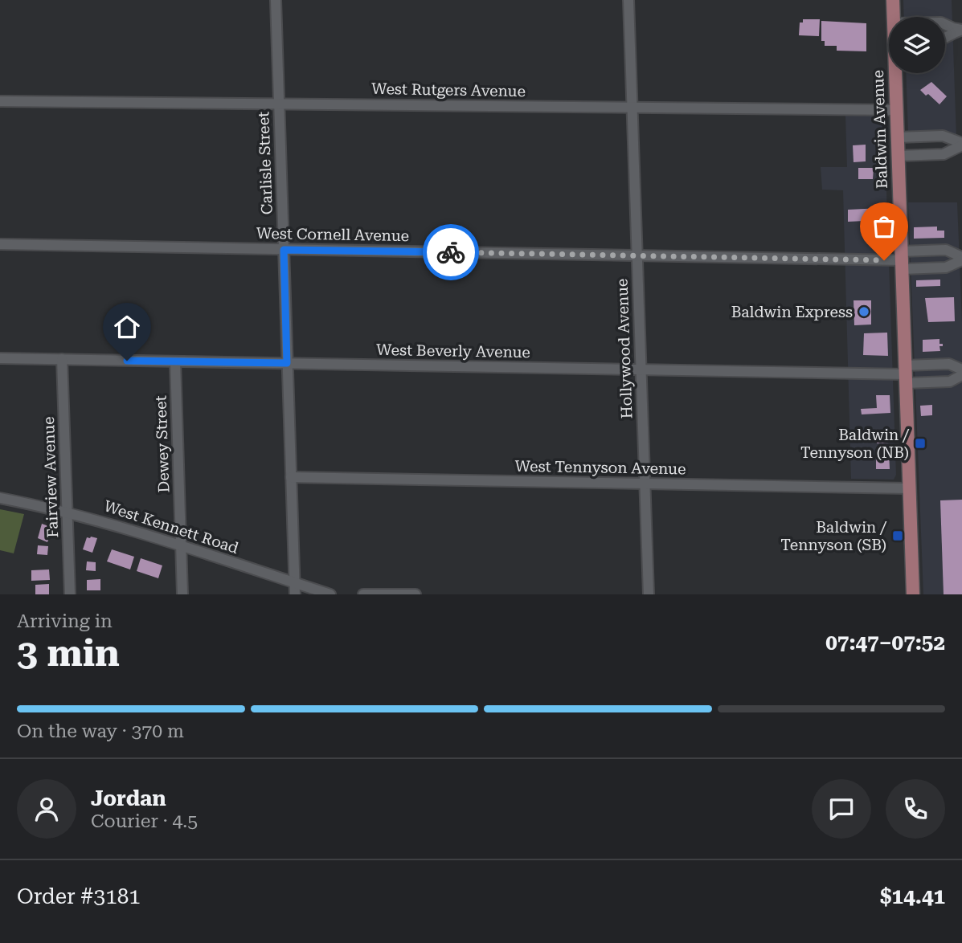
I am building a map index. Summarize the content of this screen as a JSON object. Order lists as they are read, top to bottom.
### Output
{
  "streets": {
    "main road": ["Baldwin Avenue"],
    "street": [
      "West Rutgers Avenue",
      "Carlisle Street",
      "West Cornell Avenue",
      "Hollywood Avenue",
      "West Beverly Avenue",
      "Dewey Street",
      "West Tennyson Avenue",
      "Fairview Avenue",
      "West Kennett Road"
    ]
  },
  "crossings": [
    ["West Rutgers Avenue", "Baldwin Avenue"],
    ["West Rutgers Avenue", "Carlisle Street"],
    ["West Rutgers Avenue", "Hollywood Avenue"],
    ["Baldwin Avenue", "West Cornell Avenue"],
    ["Baldwin Avenue", "West Beverly Avenue"],
    ["Baldwin Avenue", "West Tennyson Avenue"],
    ["Carlisle Street", "West Cornell Avenue"],
    ["Carlisle Street", "West Beverly Avenue"],
    ["Carlisle Street", "West Tennyson Avenue"],
    ["Carlisle Street", "West Kennett Road"],
    ["West Cornell Avenue", "Hollywood Avenue"],
    ["Hollywood Avenue", "West Beverly Avenue"],
    ["Hollywood Avenue", "West Tennyson Avenue"],
    ["West Beverly Avenue", "Dewey Street"],
    ["West Beverly Avenue", "Fairview Avenue"],
    ["Dewey Street", "West Kennett Road"],
    ["Fairview Avenue", "West Kennett Road"]
  ],
  "places": {
    "other": ["Baldwin Express"],
    "transit": ["Baldwin / Tennyson (NB)", "Baldwin / Tennyson (SB)"]
  },
  "page": {
    "heading": ["3 min", "Arriving in", "07:47–07:52"],
    "panel": [
      "Jordan",
      "Courier · 4.5",
      "Order #3181",
      "$14.41"
    ],
    "bar": "On the way · 370 m"
  }
}
